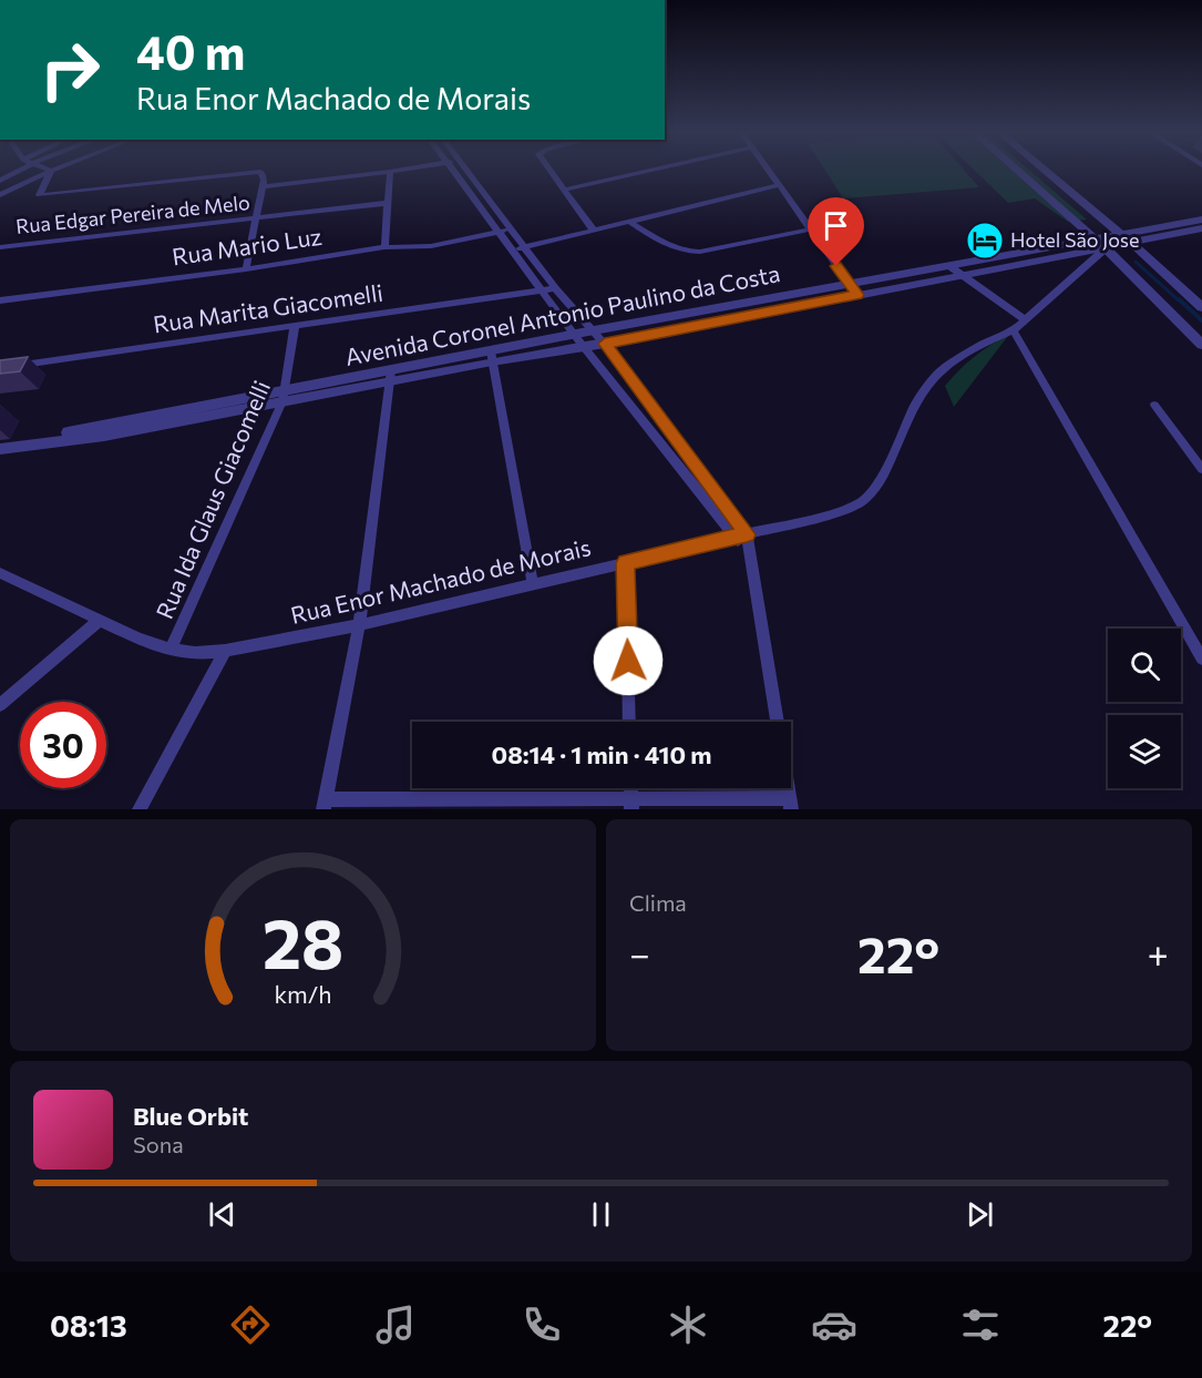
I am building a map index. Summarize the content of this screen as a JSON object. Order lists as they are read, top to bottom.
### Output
{
  "streets": {
    "street": [
      "Rua Edgar Pereira de Melo",
      "Rua Mario Luz",
      "Rua Marita Giacomelli",
      "Avenida Coronel Antonio Paulino da Costa",
      "Rua Ida Glaus Giacomelli",
      "Rua Enor Machado de Morais"
    ]
  },
  "crossings": [
    ["Rua Marita Giacomelli", "Rua Ida Glaus Giacomelli"],
    ["Avenida Coronel Antonio Paulino da Costa", "Rua Ida Glaus Giacomelli"],
    ["Avenida Coronel Antonio Paulino da Costa", "Rua Enor Machado de Morais"],
    ["Rua Ida Glaus Giacomelli", "Rua Enor Machado de Morais"]
  ],
  "places": {
    "hotel": ["Hotel São Jose"]
  },
  "page": {
    "turn": ["40 m", "Rua Enor Machado de Morais"],
    "limit": "30",
    "trip": "08:14 · 1 min · 410 m",
    "tile": "Clima",
    "heat": ["−", "22°", "+"],
    "song": ["Blue Orbit", "Sona"],
    "tabs": ["08:13", "22°"],
    "gauge": ["28", "km/h"]
  }
}
